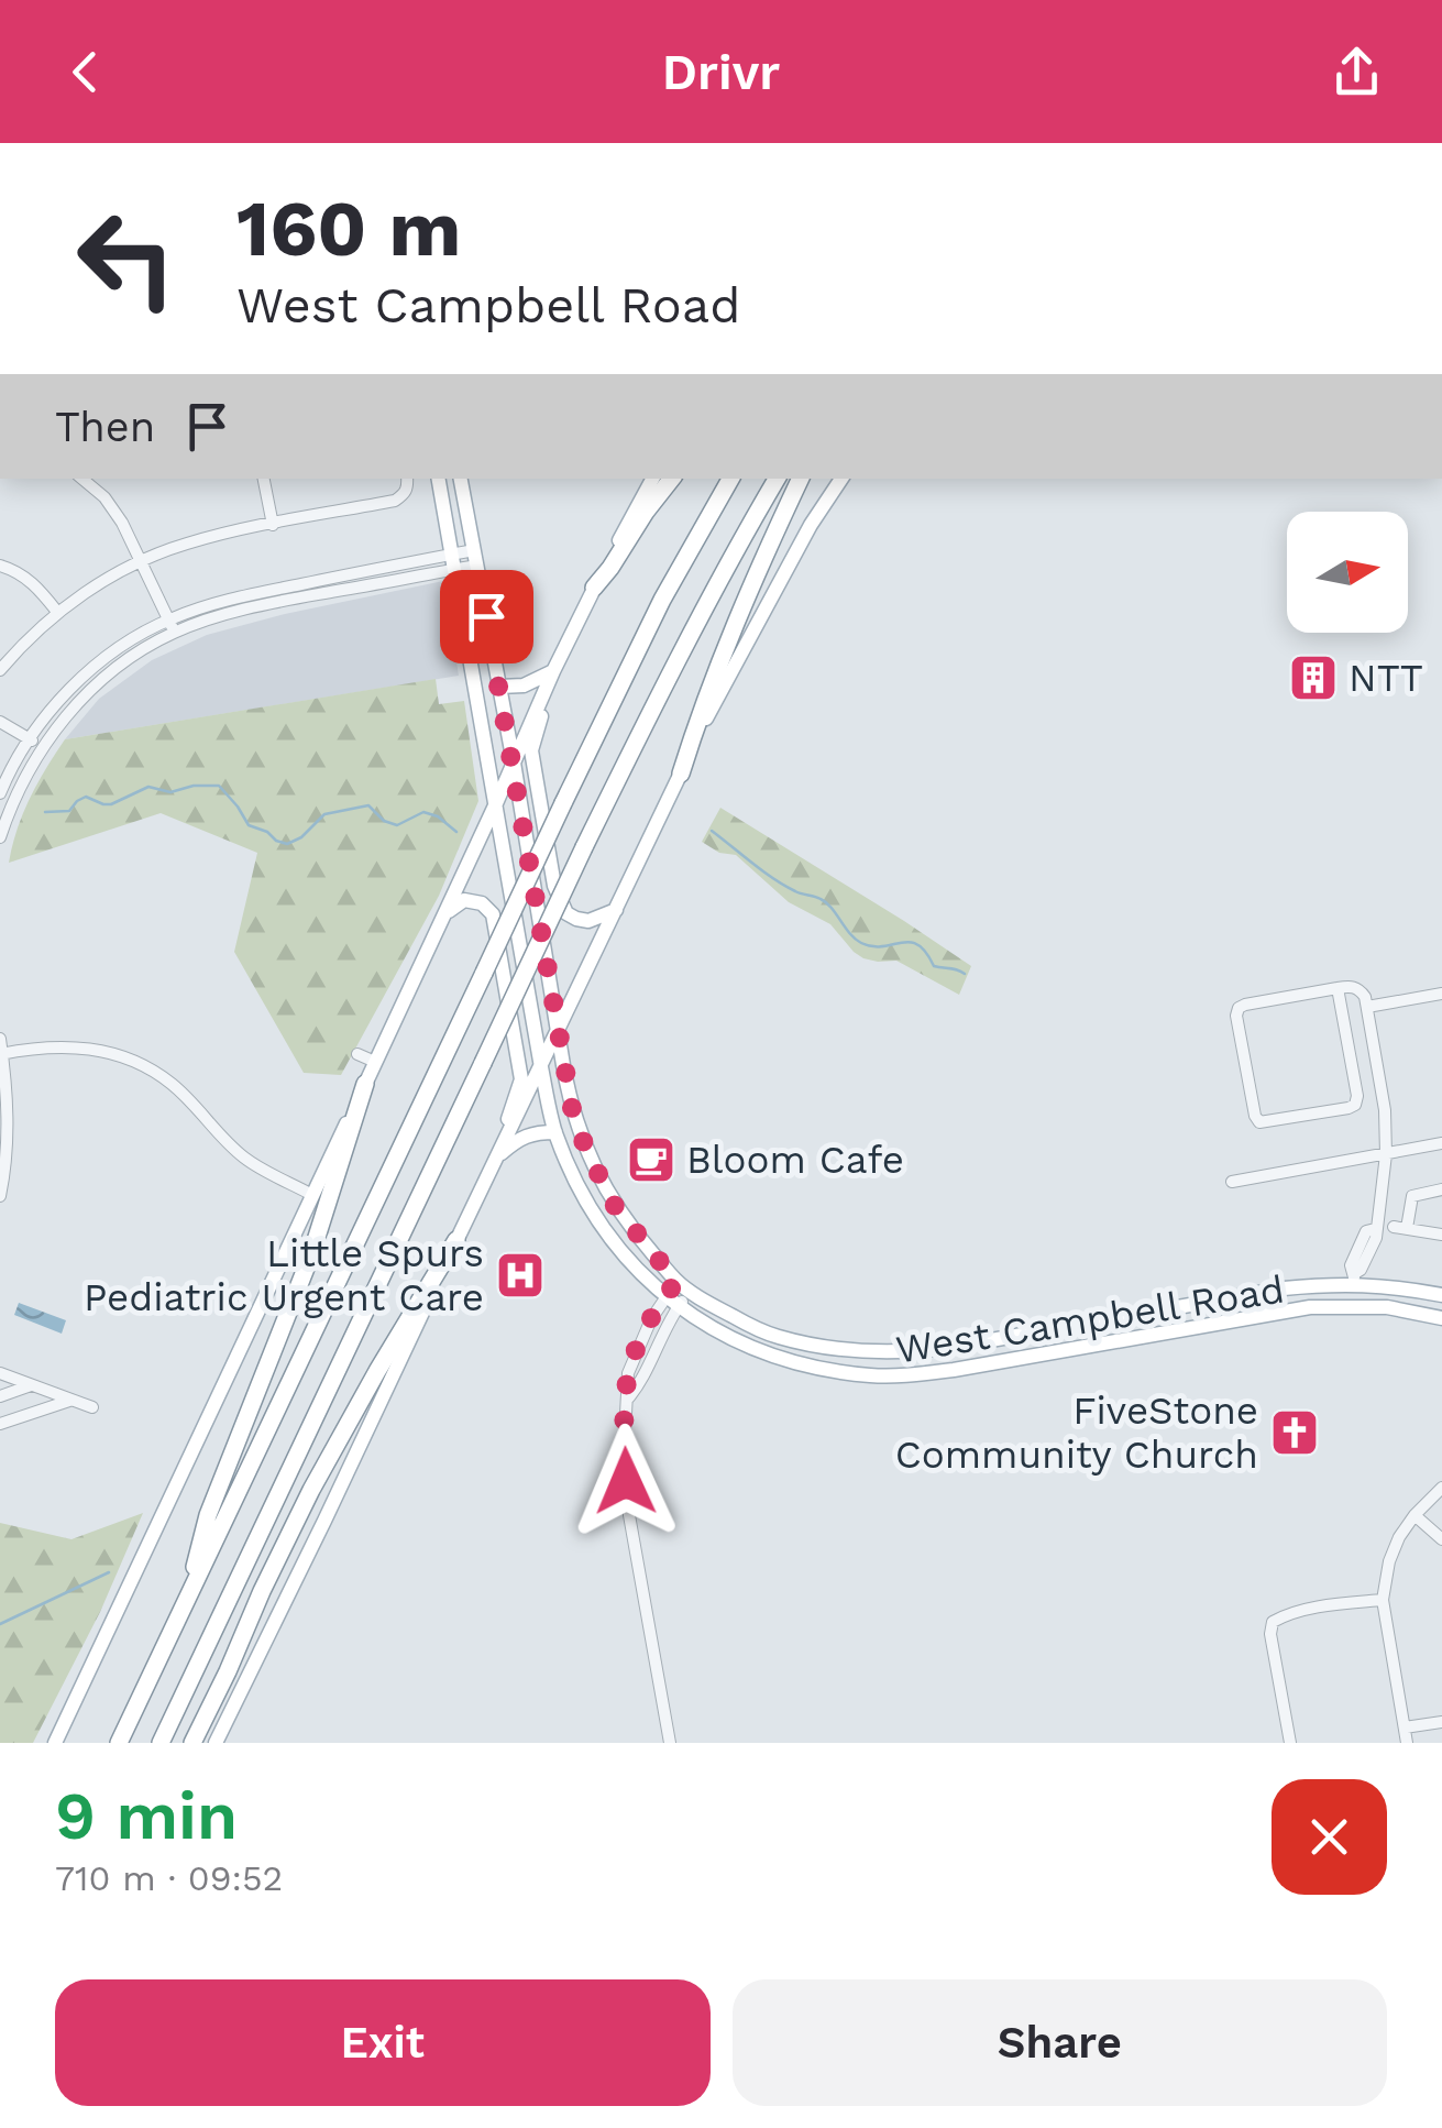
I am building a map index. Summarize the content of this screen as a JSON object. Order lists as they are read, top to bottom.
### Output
{
  "streets": {
    "main road": ["West Campbell Road"]
  },
  "places": {
    "building": ["NTT"],
    "cafe": ["Bloom Cafe"],
    "hospital": ["Little Spurs Pediatric Urgent Care"],
    "church": ["FiveStone Community Church"]
  },
  "north": "right",
  "page": {
    "header": "Drivr",
    "turn": ["160 m", "West Campbell Road"],
    "then": "Then",
    "heading": ["9 min", "710 m · 09:52"],
    "buttons": ["Exit", "Share"]
  }
}
